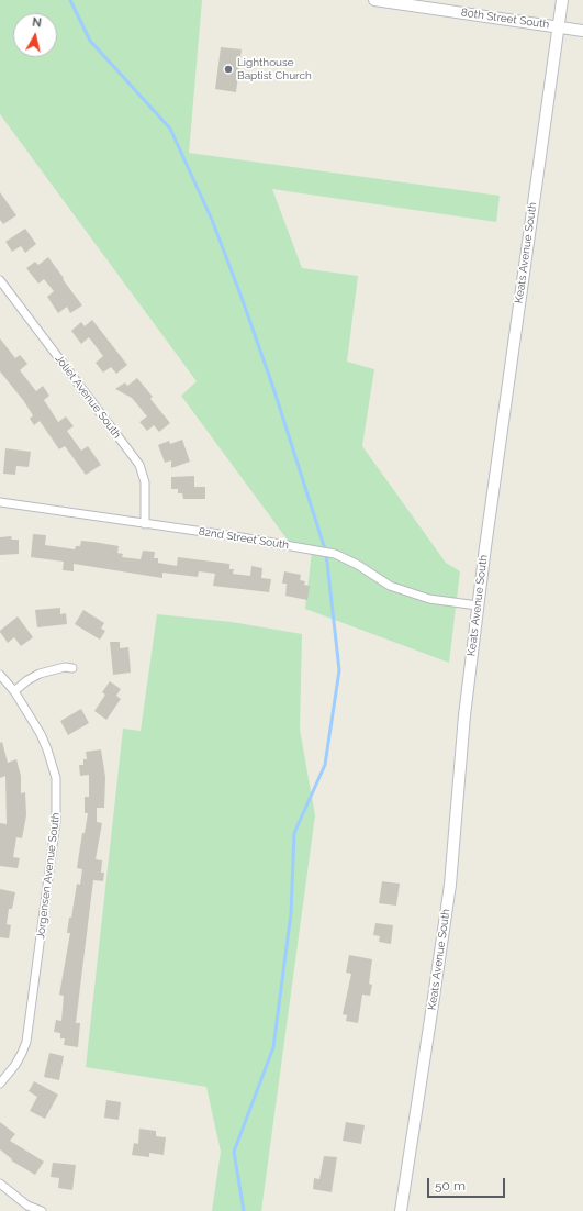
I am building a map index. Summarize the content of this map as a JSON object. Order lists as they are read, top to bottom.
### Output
{
  "streets": {
    "main road": ["80th Street South", "Keats Avenue South"],
    "street": ["Joliet Avenue South", "82nd Street South", "Jorgensen Avenue South"]
  },
  "crossings": [
    ["80th Street South", "Keats Avenue South"],
    ["Keats Avenue South", "82nd Street South"],
    ["Joliet Avenue South", "82nd Street South"]
  ],
  "places": ["Lighthouse Baptist Church"],
  "scale_bar": "50 m",
  "north": "top"
}
